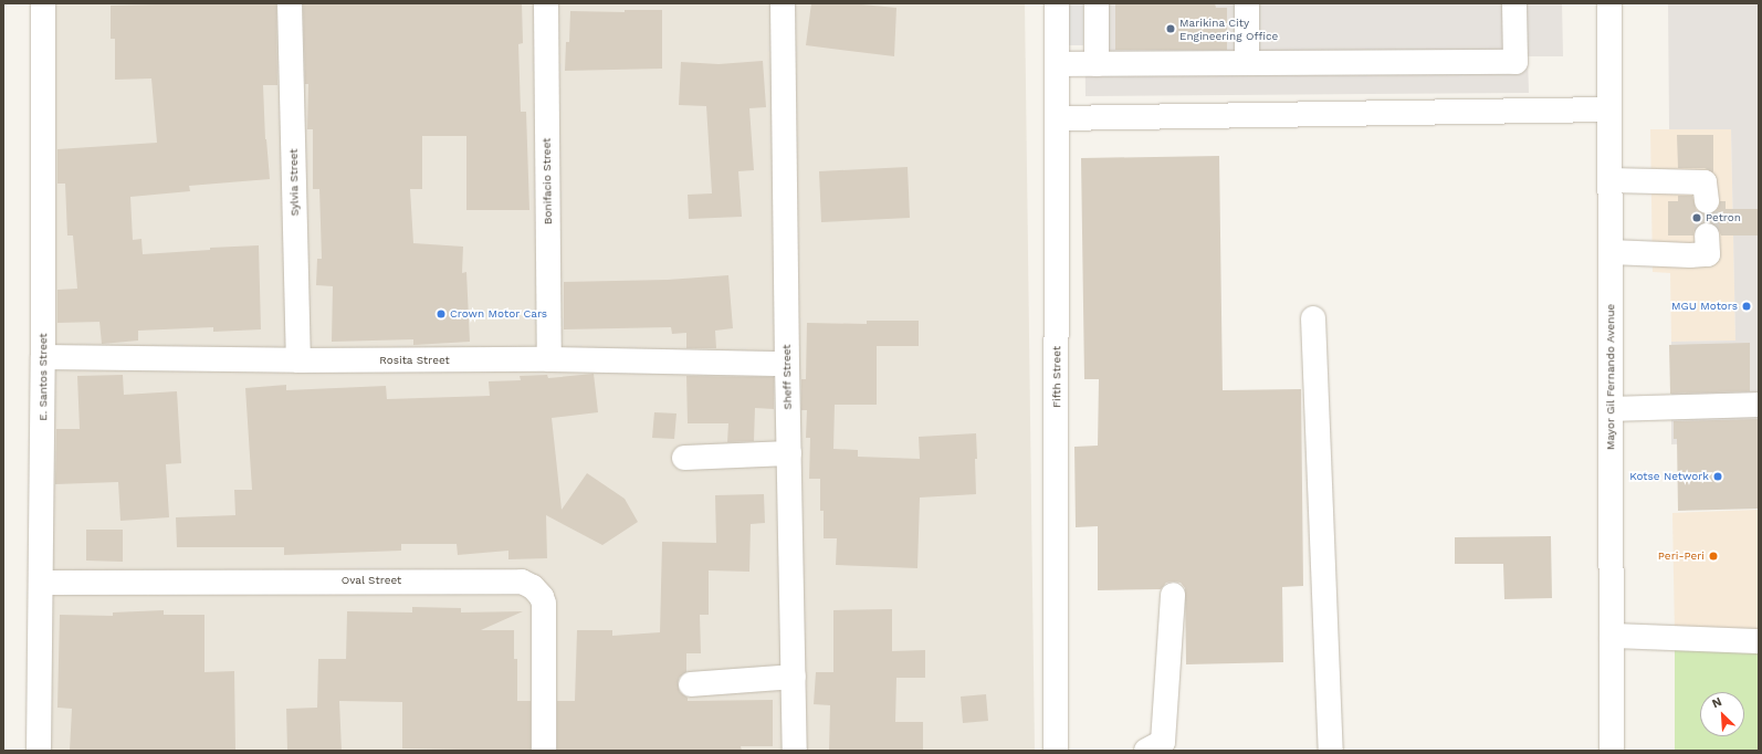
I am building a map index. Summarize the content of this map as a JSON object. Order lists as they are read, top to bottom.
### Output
{
  "streets": {
    "street": [
      "Bonifacio Street",
      "Sylvia Street",
      "Rosita Street",
      "E. Santos Street",
      "Sheff Street",
      "Fifth Street",
      "Mayor Gil Fernando Avenue",
      "Oval Street"
    ]
  },
  "crossings": [
    ["Bonifacio Street", "Rosita Street"],
    ["Sylvia Street", "Rosita Street"],
    ["Rosita Street", "E. Santos Street"],
    ["Rosita Street", "Sheff Street"],
    ["E. Santos Street", "Oval Street"]
  ],
  "places": [
    "Marikina City Engineering Office",
    "Petron",
    "MGU Motors",
    "Crown Motor Cars",
    "Kotse Network",
    "Peri-Peri"
  ],
  "north": "top left"
}
